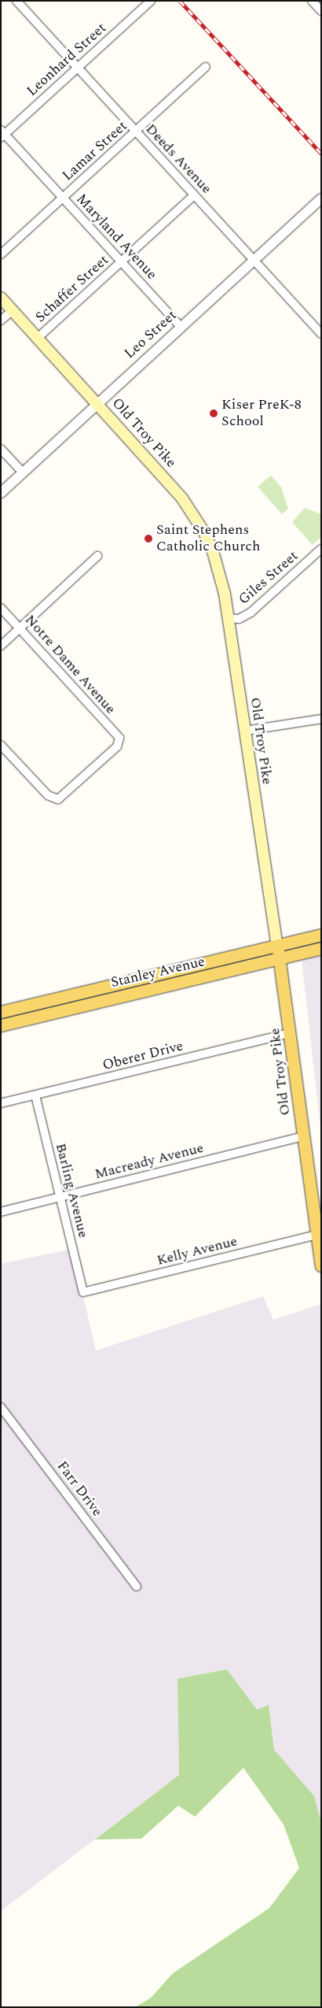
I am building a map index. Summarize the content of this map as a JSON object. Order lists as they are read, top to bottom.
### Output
{
  "streets": {
    "main road": ["Old Troy Pike", "Stanley Avenue"],
    "street": [
      "Leonhard Street",
      "Lamar Street",
      "Deeds Avenue",
      "Maryland Avenue",
      "Schaffer Street",
      "Leo Street",
      "Giles Street",
      "Notre Dame Avenue",
      "Oberer Drive",
      "Macready Avenue",
      "Barling Avenue",
      "Kelly Avenue",
      "Farr Drive"
    ]
  },
  "crossings": [
    ["Leonhard Street", "Deeds Avenue"],
    ["Leonhard Street", "Maryland Avenue"],
    ["Lamar Street", "Deeds Avenue"],
    ["Lamar Street", "Maryland Avenue"],
    ["Deeds Avenue", "Schaffer Street"],
    ["Deeds Avenue", "Leo Street"],
    ["Maryland Avenue", "Schaffer Street"],
    ["Maryland Avenue", "Leo Street"],
    ["Schaffer Street", "Old Troy Pike"],
    ["Leo Street", "Old Troy Pike"],
    ["Old Troy Pike", "Giles Street"],
    ["Old Troy Pike", "Stanley Avenue"],
    ["Old Troy Pike", "Oberer Drive"],
    ["Old Troy Pike", "Macready Avenue"],
    ["Old Troy Pike", "Kelly Avenue"],
    ["Oberer Drive", "Barling Avenue"],
    ["Macready Avenue", "Barling Avenue"],
    ["Barling Avenue", "Kelly Avenue"]
  ],
  "places": ["Kiser PreK-8 School", "Saint Stephens Catholic Church"]
}
